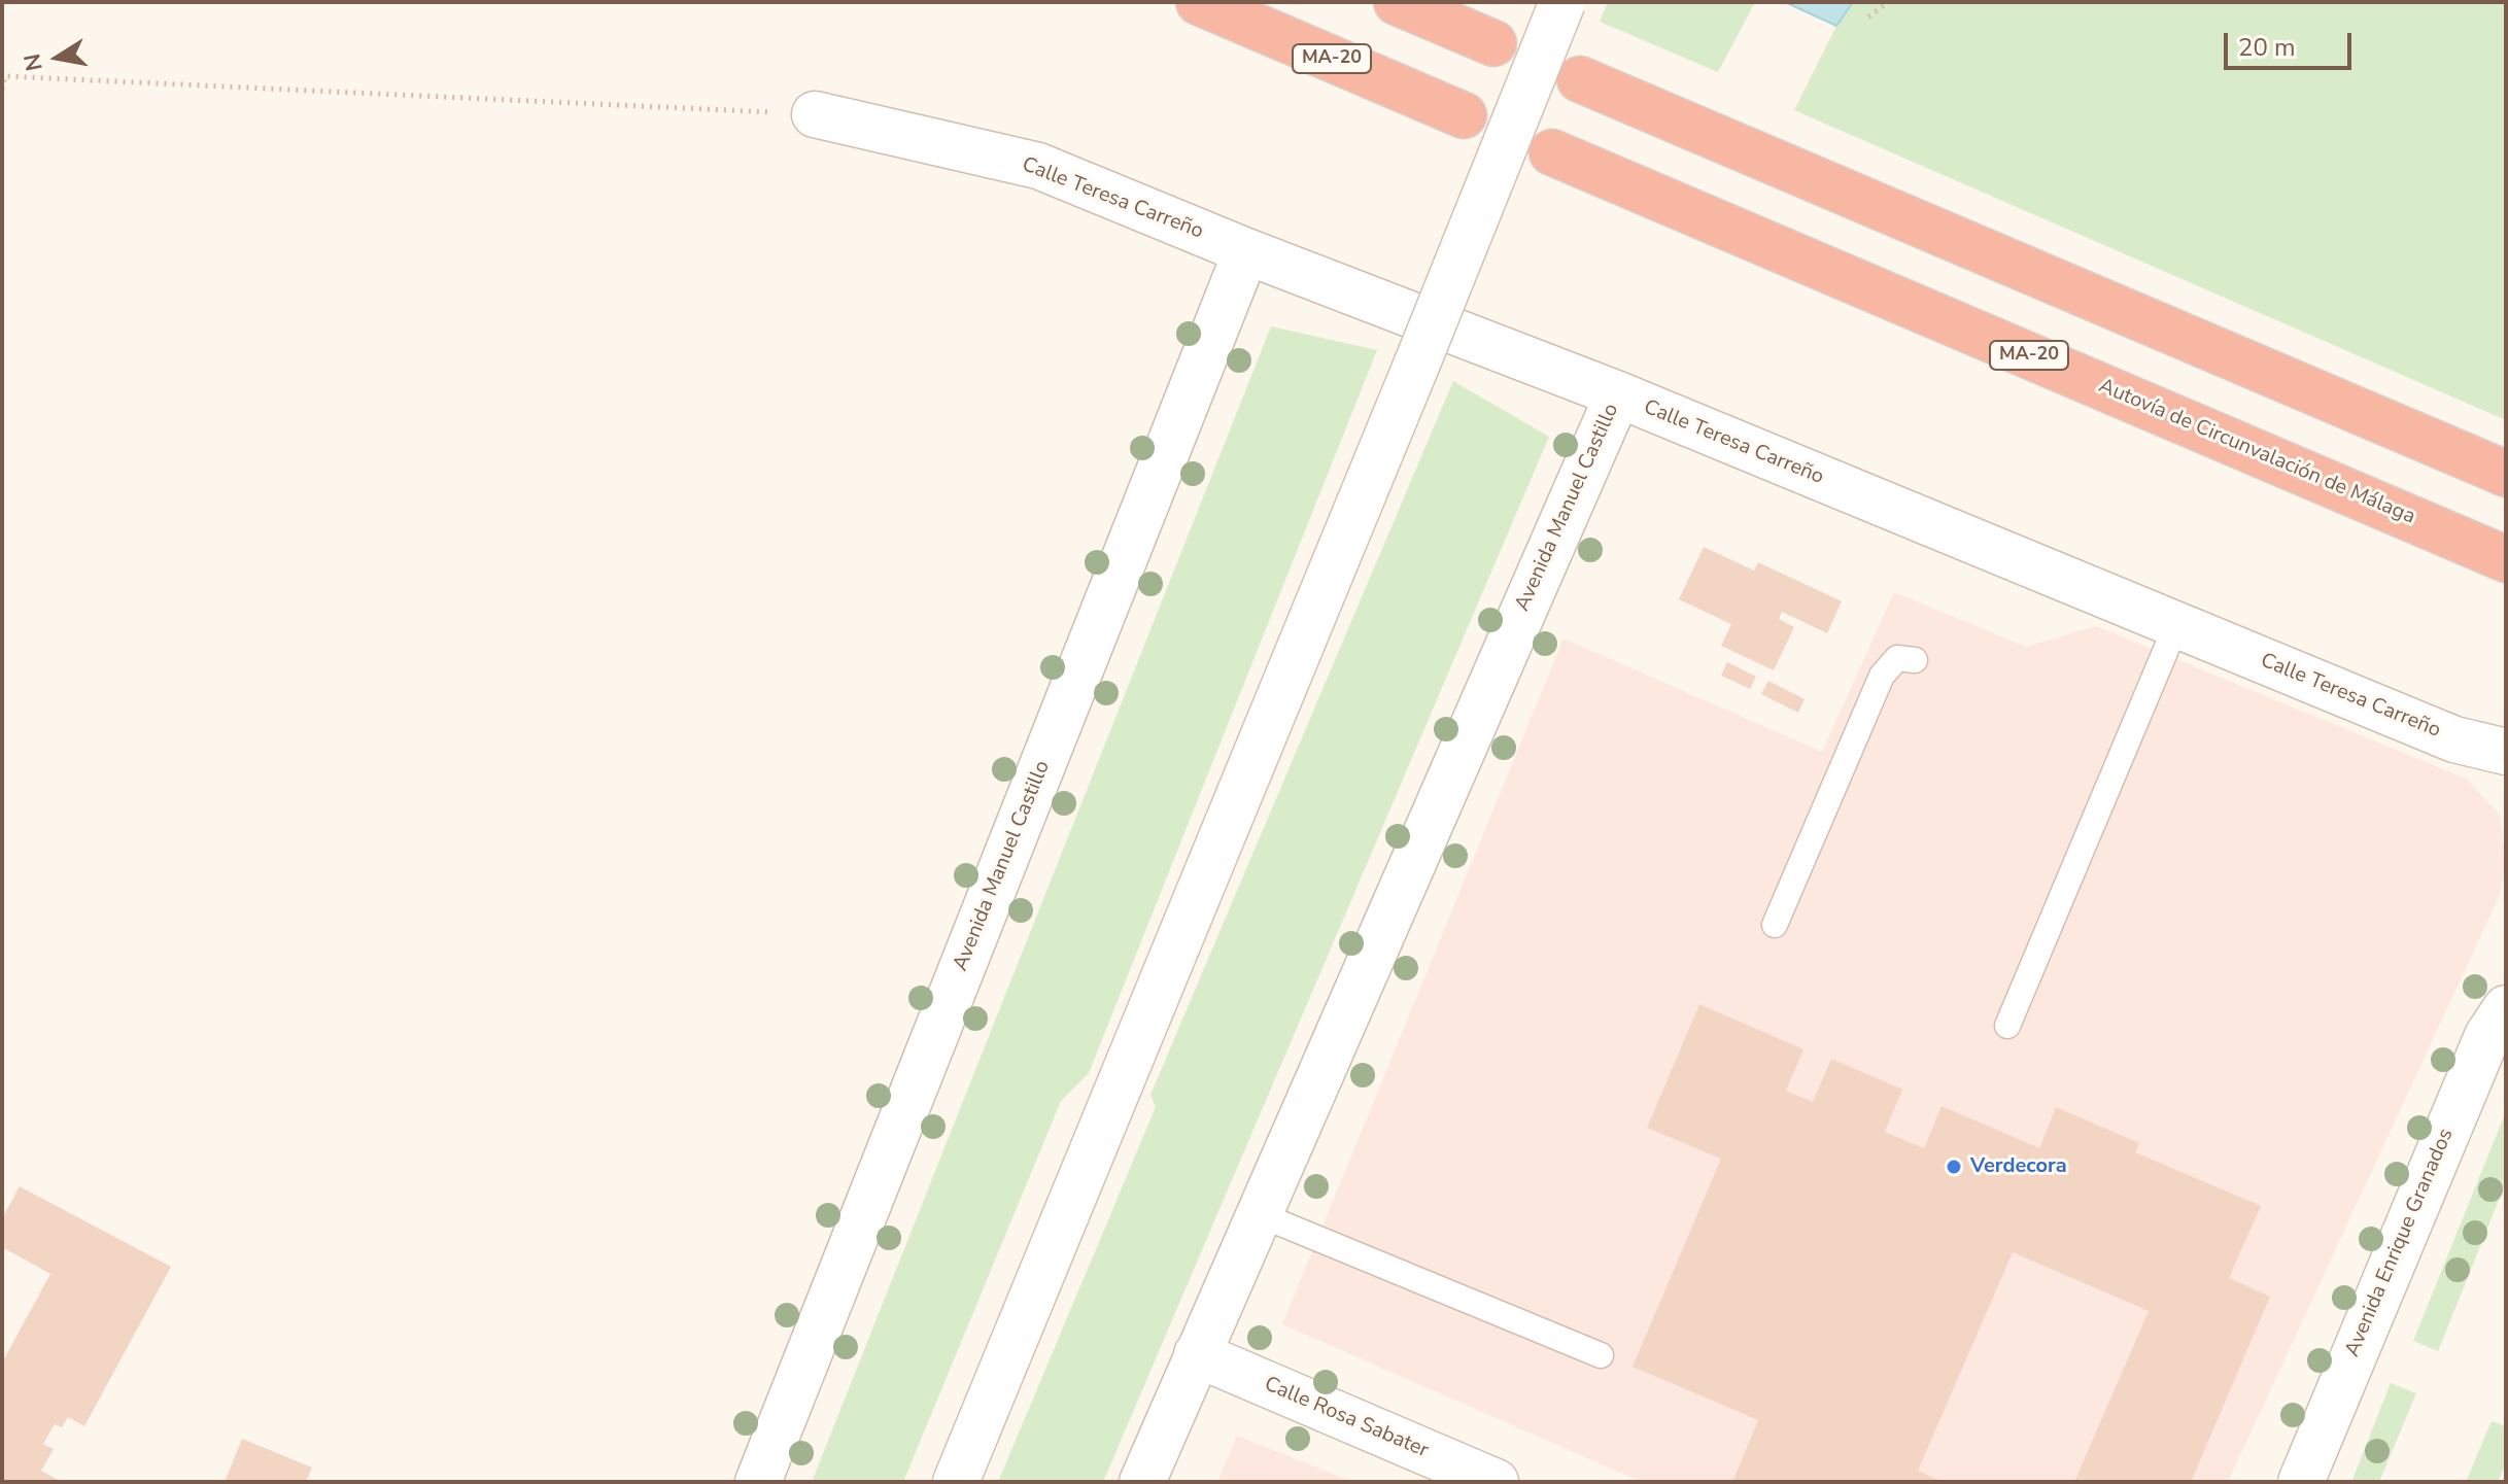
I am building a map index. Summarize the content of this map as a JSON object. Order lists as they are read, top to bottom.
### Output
{
  "streets": {
    "highway": ["MA-20", "Autovía de Circunvalación de Málaga"],
    "street": [
      "Calle Teresa Carreño",
      "Avenida Manuel Castillo",
      "Avenida Enrique Granados",
      "Calle Rosa Sabater"
    ]
  },
  "crossings": [
    ["Calle Teresa Carreño", "Avenida Manuel Castillo"],
    ["Avenida Manuel Castillo", "Calle Rosa Sabater"]
  ],
  "places": ["Verdecora"],
  "scale_bar": "20 m",
  "north": "left"
}
